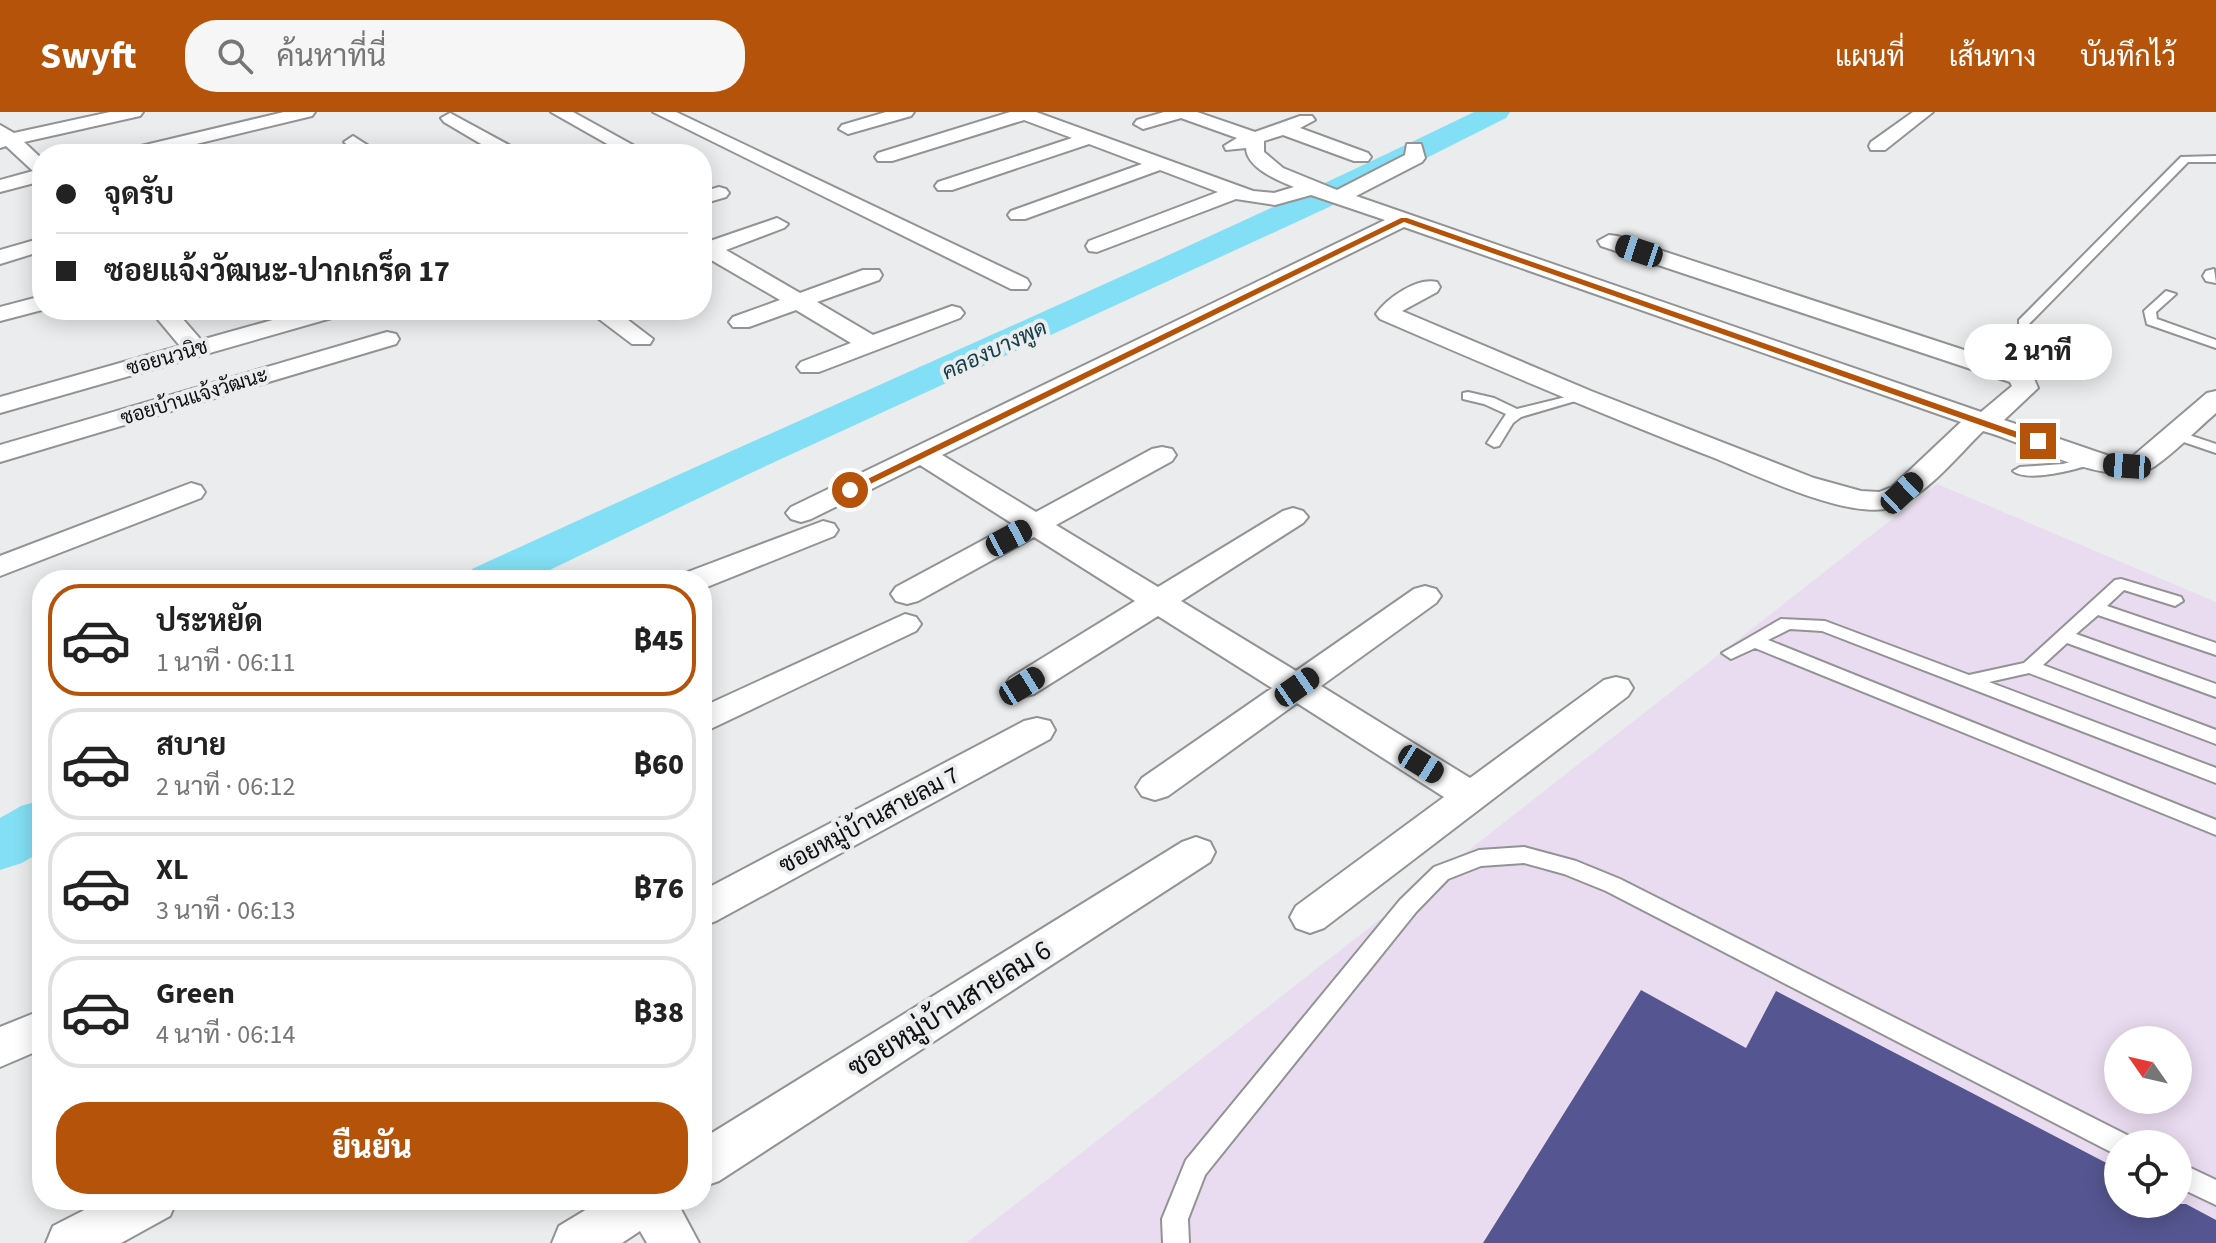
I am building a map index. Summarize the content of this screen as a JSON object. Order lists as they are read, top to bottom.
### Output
{
  "streets": {
    "street": [
      "ซอยนวนิช",
      "ซอยบ้านแจ้งวัฒนะ",
      "ซอยหมู่บ้านสายลม 7",
      "ซอยหมู่บ้านสายลม 6"
    ]
  },
  "water": ["คลองบางพูด"],
  "north": "top left",
  "page": {
    "header": "Swyft",
    "search": "ค้นหาที่นี่",
    "nav": ["แผนที่", "เส้นทาง", "บันทึกไว้"],
    "banner": ["จุดรับ", "ซอยแจ้งวัฒนะ-ปากเกร็ด 17"],
    "bubble": "2 นาที",
    "list": [
      {
        "name": "ประหยัด",
        "note": "1 นาที · 06:11",
        "value": "฿45"
      },
      {
        "name": "สบาย",
        "note": "2 นาที · 06:12",
        "value": "฿60"
      },
      {
        "name": "XL",
        "note": "3 นาที · 06:13",
        "value": "฿76"
      },
      {
        "name": "Green",
        "note": "4 นาที · 06:14",
        "value": "฿38"
      }
    ],
    "buttons": "ยืนยัน"
  }
}
